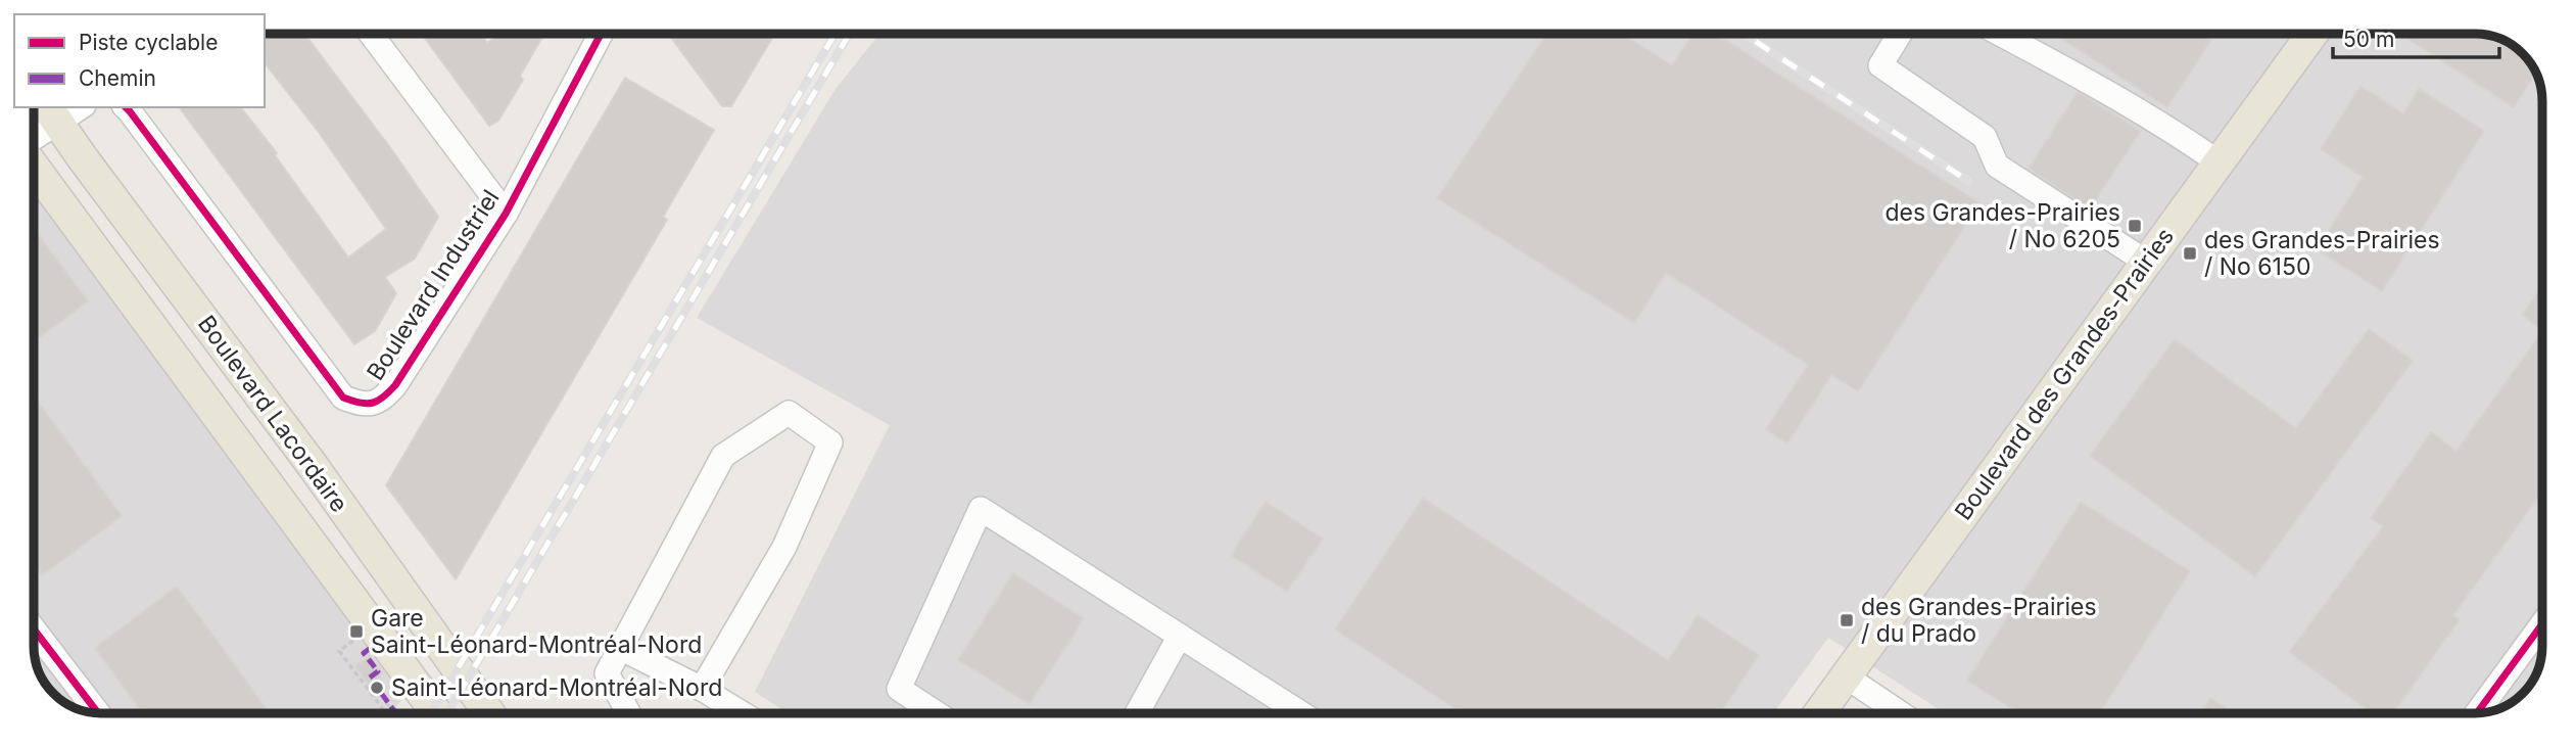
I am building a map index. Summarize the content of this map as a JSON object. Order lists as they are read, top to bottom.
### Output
{
  "streets": {
    "main road": ["Boulevard des Grandes-Prairies", "Boulevard Lacordaire"],
    "street": ["Boulevard Industriel"]
  },
  "places": {
    "transit": [
      "des Grandes-Prairies / No 6205",
      "des Grandes-Prairies / No 6150",
      "des Grandes-Prairies / du Prado",
      "Gare Saint-Léonard-Montréal-Nord"
    ],
    "other": ["Saint-Léonard-Montréal-Nord"]
  },
  "legend": ["Piste cyclable", "Chemin"],
  "scale_bar": "50 m"
}
